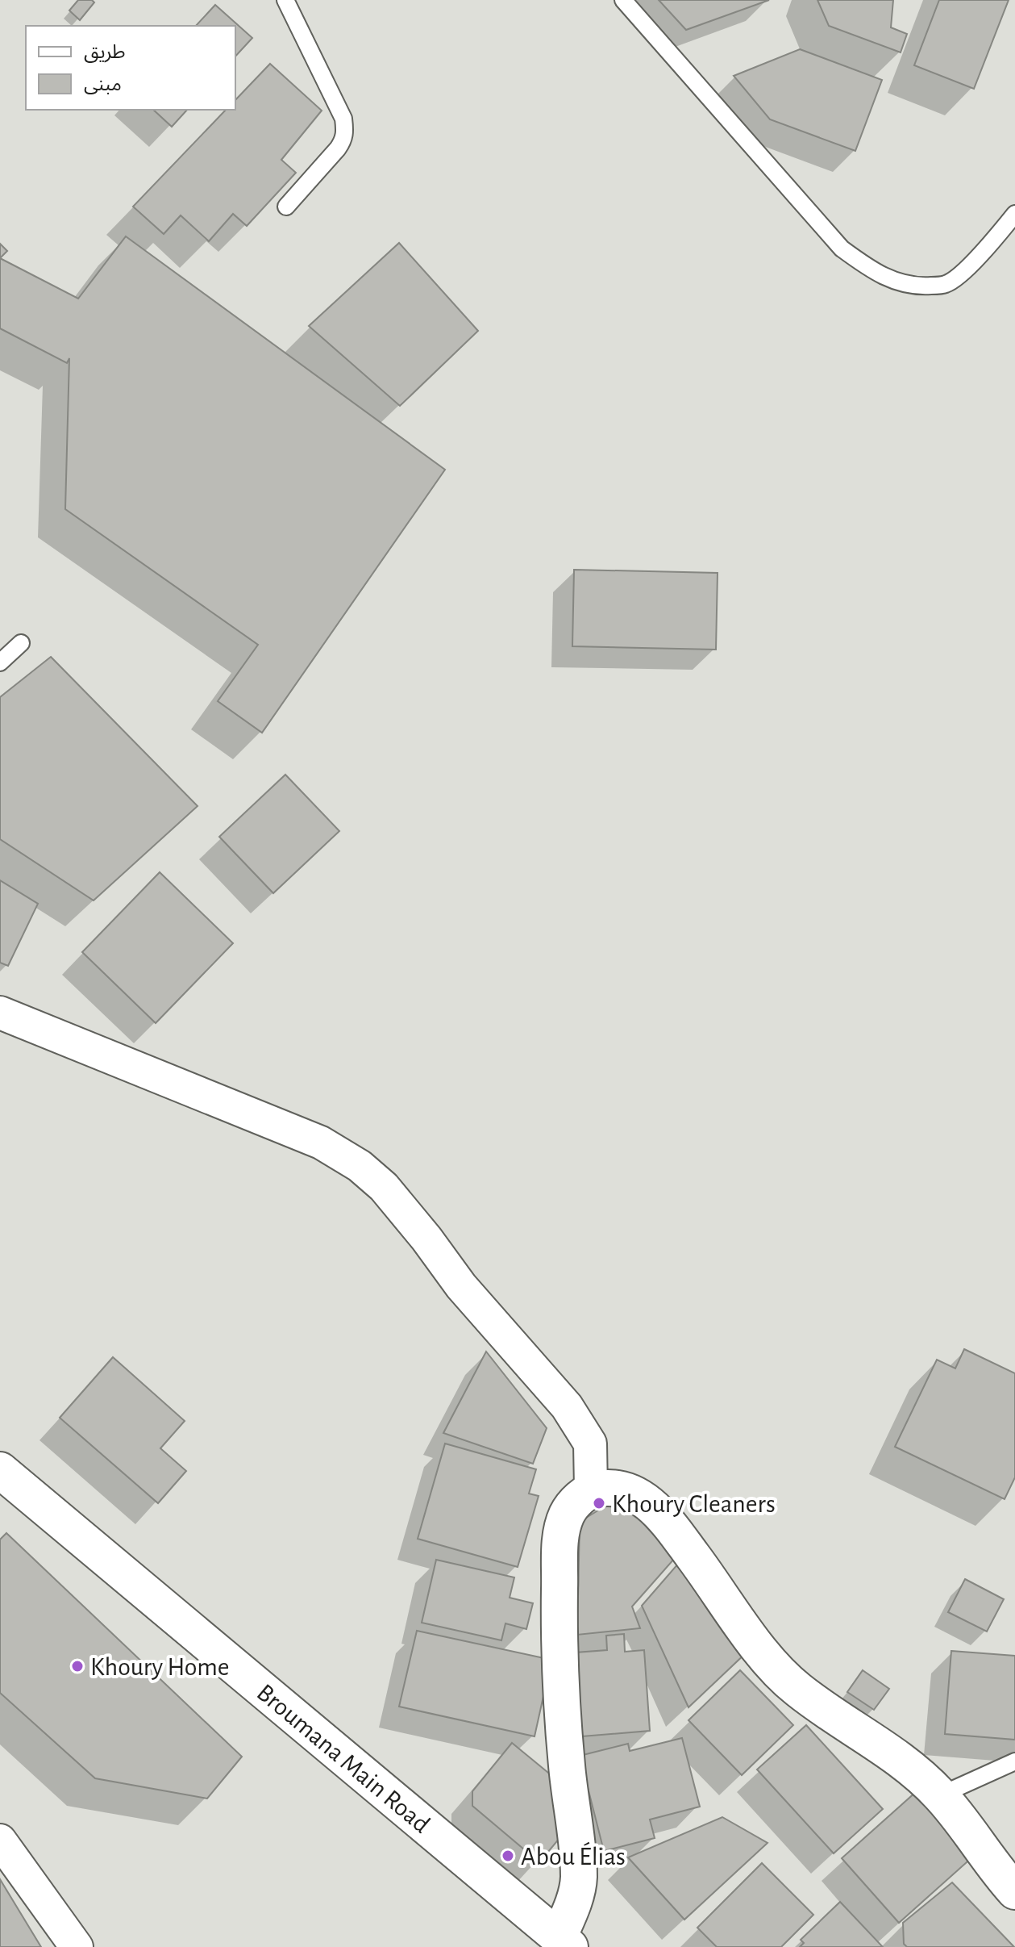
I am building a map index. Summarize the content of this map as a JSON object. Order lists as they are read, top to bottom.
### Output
{
  "streets": {
    "street": ["Broumana Main Road"]
  },
  "places": ["Khoury Cleaners", "Khoury Home", "Abou Élias"],
  "legend": ["طريق", "مبنى"]
}
